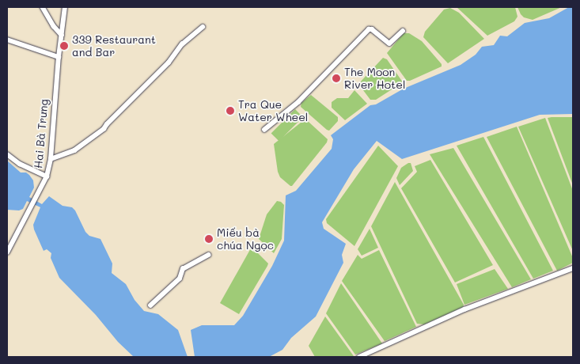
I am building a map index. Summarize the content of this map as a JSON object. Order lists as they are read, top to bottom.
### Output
{
  "streets": {
    "street": ["Hai Bà Trưng"]
  },
  "places": [
    "339 Restaurant and Bar",
    "The Moon River Hotel",
    "Tra Que Water Wheel",
    "Miếu bà chúa Ngọc"
  ]
}
